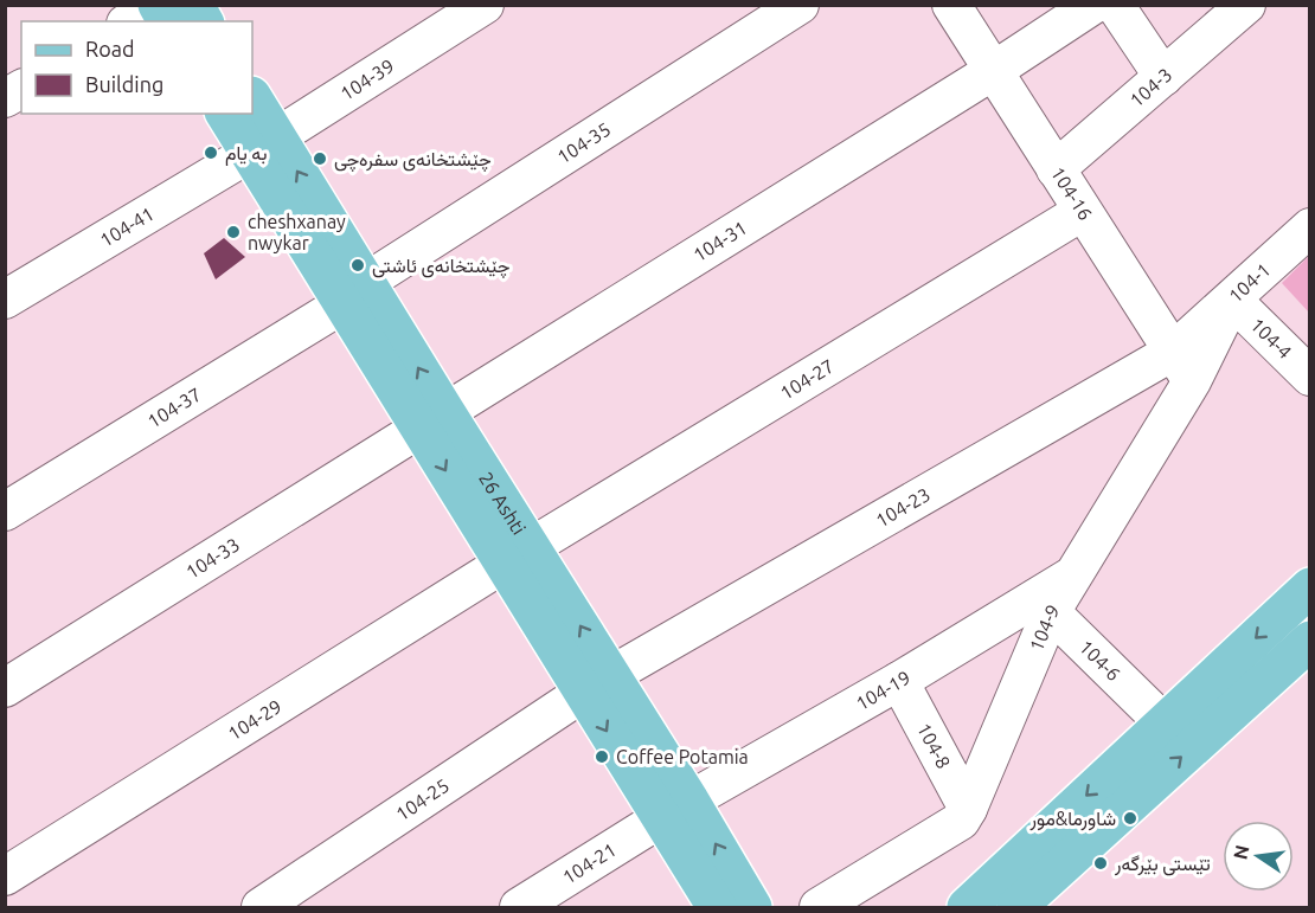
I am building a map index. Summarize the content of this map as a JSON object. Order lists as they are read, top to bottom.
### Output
{
  "streets": {
    "main road": ["26 Ashti"],
    "street": [
      "104-39",
      "104-3",
      "104-35",
      "104-16",
      "104-41",
      "104-31",
      "104-1",
      "104-4",
      "104-27",
      "104-37",
      "104-23",
      "104-33",
      "104-9",
      "104-6",
      "104-19",
      "104-29",
      "104-8",
      "104-25",
      "104-21"
    ]
  },
  "crossings": [
    ["104-39", "104-41"],
    ["104-39", "26 Ashti"],
    ["104-3", "104-16"],
    ["104-35", "104-37"],
    ["104-35", "26 Ashti"],
    ["104-16", "104-31"],
    ["104-16", "104-1"],
    ["104-16", "104-27"],
    ["104-16", "104-23"],
    ["104-16", "104-19"],
    ["104-41", "26 Ashti"],
    ["104-31", "26 Ashti"],
    ["104-31", "104-33"],
    ["104-1", "104-4"],
    ["104-1", "104-23"],
    ["104-1", "104-19"],
    ["104-27", "26 Ashti"],
    ["104-27", "104-29"],
    ["104-37", "26 Ashti"],
    ["26 Ashti", "104-23"],
    ["26 Ashti", "104-33"],
    ["26 Ashti", "104-19"],
    ["26 Ashti", "104-29"],
    ["26 Ashti", "104-25"],
    ["26 Ashti", "104-21"],
    ["104-23", "104-19"],
    ["104-23", "104-25"],
    ["104-9", "104-6"],
    ["104-9", "104-19"],
    ["104-9", "104-8"],
    ["104-6", "104-19"],
    ["104-19", "104-8"],
    ["104-19", "104-21"]
  ],
  "places": [
    "به يام",
    "چێشتخانەی سفرەچی",
    "cheshxanay nwykar",
    "چێشتخانەی ئاشتی",
    "Coffee Potamia",
    "شاورما&مور",
    "تێستی بێرگەر"
  ],
  "legend": ["Road", "Building"],
  "north": "left"
}
